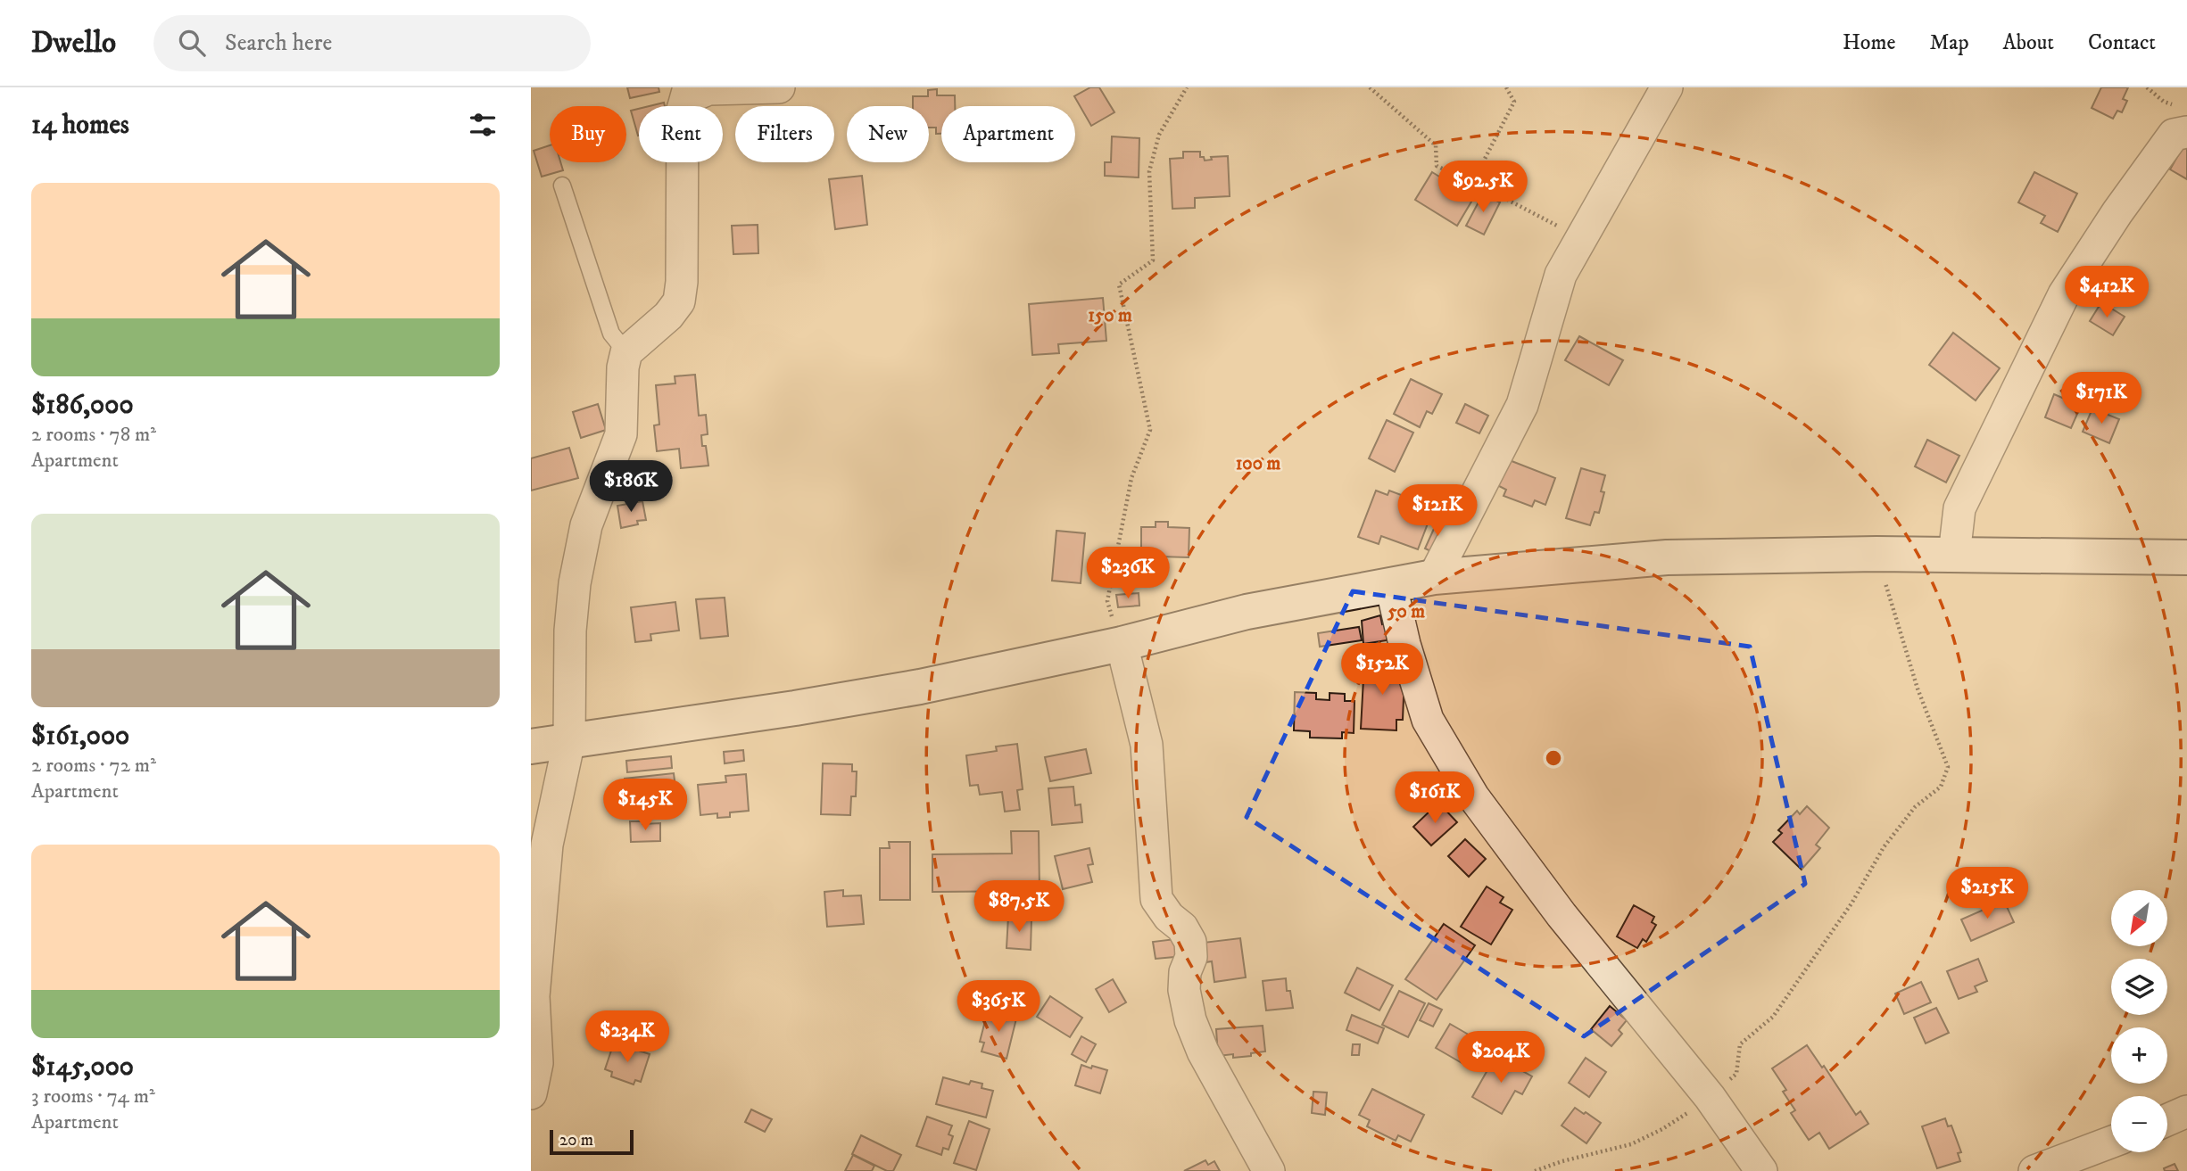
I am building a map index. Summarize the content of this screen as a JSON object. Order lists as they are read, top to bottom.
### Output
{
  "scale_bar": "20 m",
  "north": "bottom left",
  "page": {
    "header": "Dwello",
    "search": "Search here",
    "nav": [
      "Home",
      "Map",
      "About",
      "Contact"
    ],
    "heading": "14 homes",
    "chip": [
      "Buy",
      "Rent",
      "Filters",
      "New",
      "Apartment"
    ],
    "price": [
      "$92.5K",
      "$412K",
      "$171K",
      "$186K",
      "$121K",
      "$236K",
      "$152K",
      "$161K",
      "$145K",
      "$215K",
      "$87.5K",
      "$365K",
      "$234K",
      "$204K"
    ],
    "list": [
      {
        "name": "$186,000",
        "note": "2 rooms · 78 m² · Apartment"
      },
      {
        "name": "$161,000",
        "note": "2 rooms · 72 m² · Apartment"
      },
      {
        "name": "$145,000",
        "note": "3 rooms · 74 m² · Apartment"
      }
    ],
    "map_buttons": ["+", "−"],
    "scale": "20 m"
  },
  "rings": ["150 m", "100 m", "50 m"]
}
